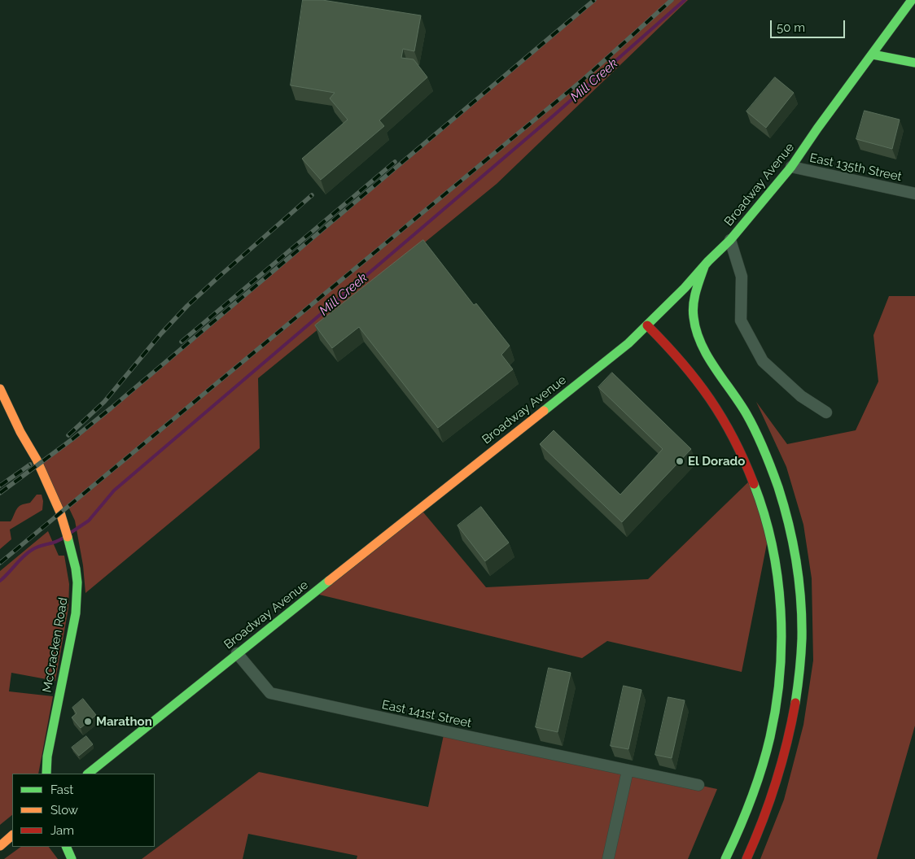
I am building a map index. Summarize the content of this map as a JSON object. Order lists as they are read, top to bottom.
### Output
{
  "streets": {
    "main road": ["Broadway Avenue", "McCracken Road"],
    "street": ["East 135th Street", "East 141st Street"]
  },
  "crossings": [
    ["East 135th Street", "Broadway Avenue"],
    ["Broadway Avenue", "East 141st Street"]
  ],
  "water": ["Mill Creek"],
  "places": ["El Dorado", "Marathon"],
  "legend": ["Fast", "Slow", "Jam"],
  "scale_bar": "50 m"
}
